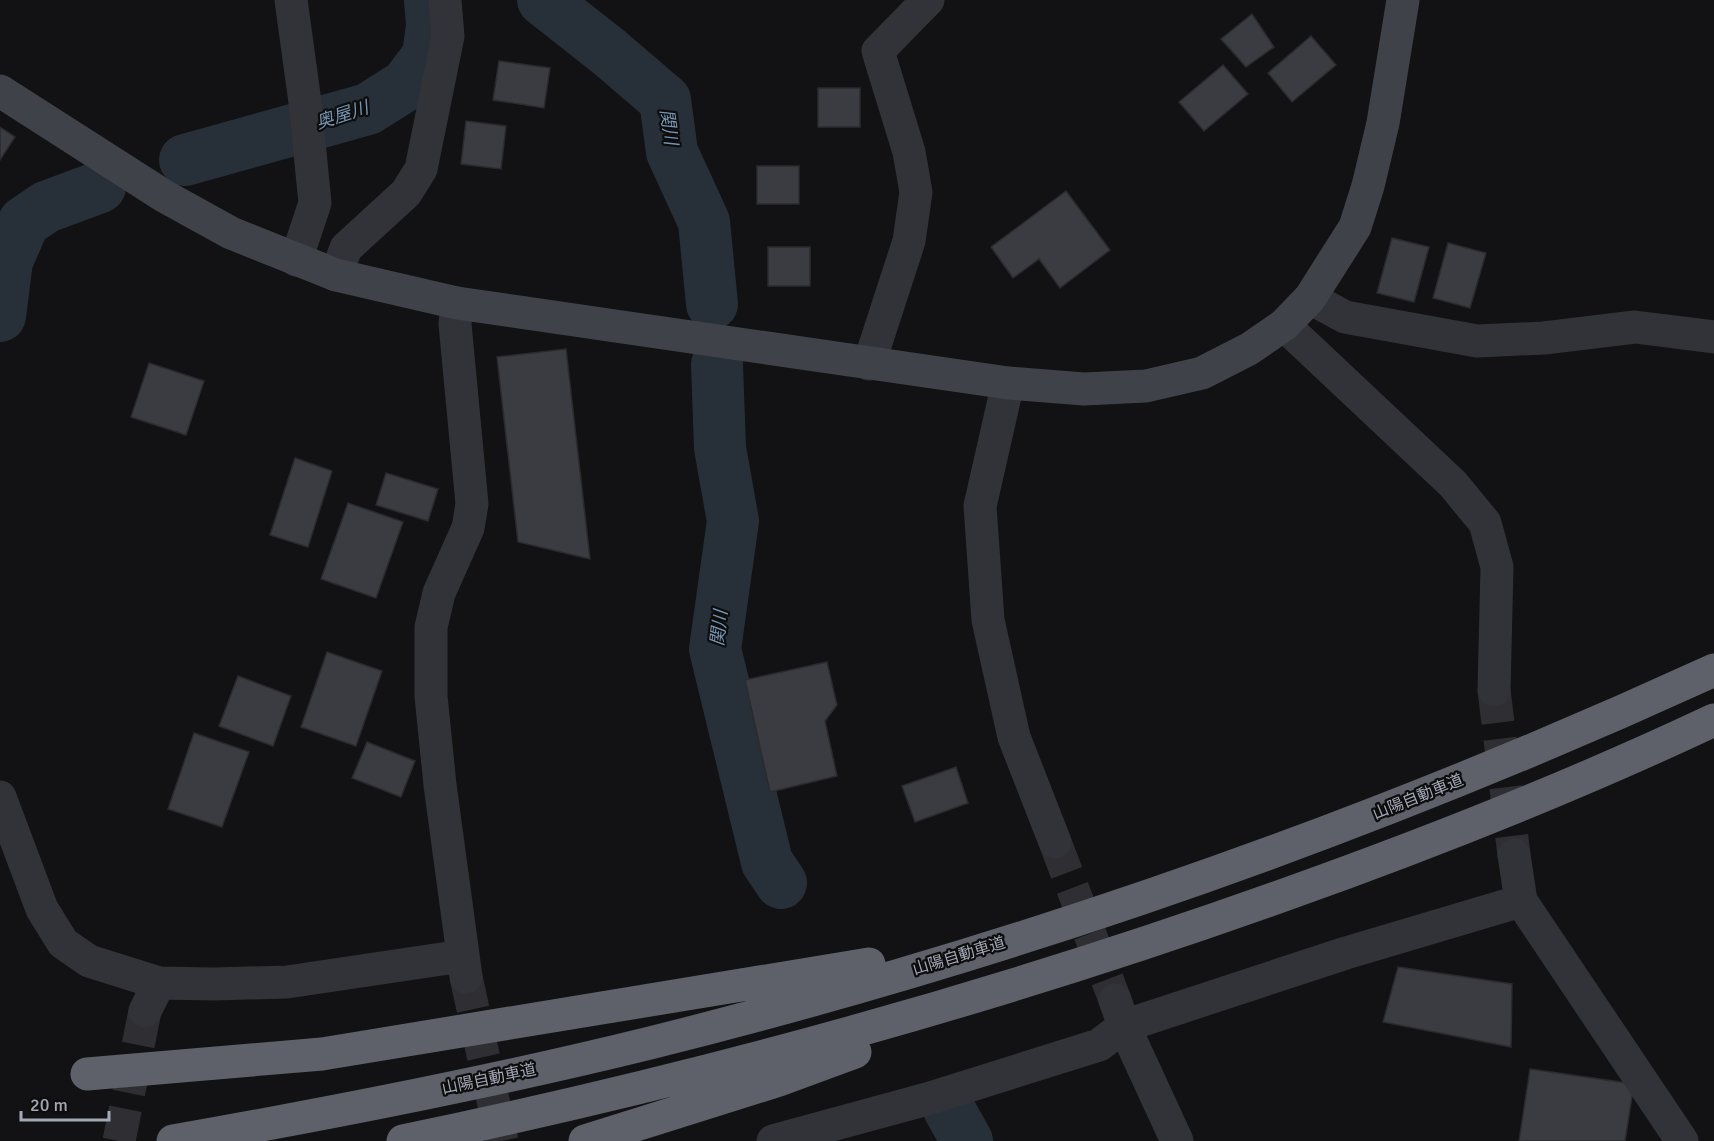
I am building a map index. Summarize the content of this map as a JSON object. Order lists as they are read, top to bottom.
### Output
{
  "streets": {
    "highway": ["山陽自動車道"]
  },
  "water": ["奥屋川", "関川"],
  "scale_bar": "20 m"
}
